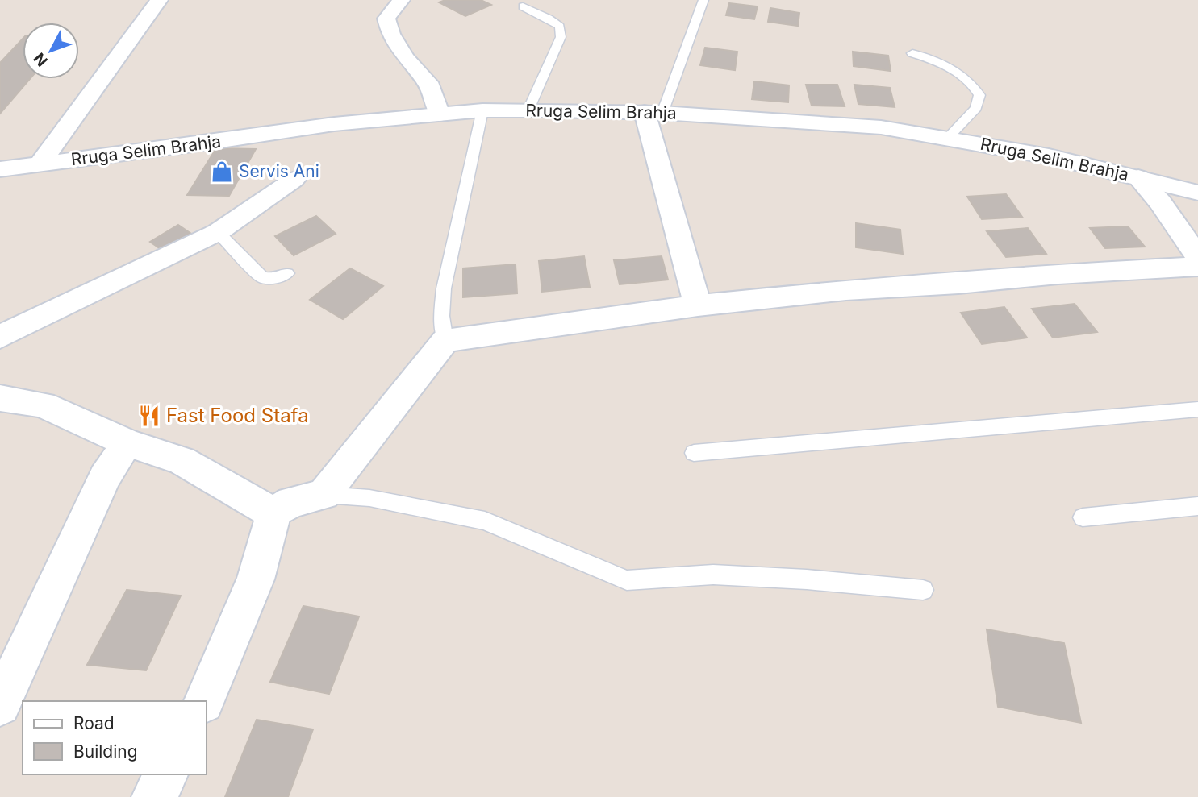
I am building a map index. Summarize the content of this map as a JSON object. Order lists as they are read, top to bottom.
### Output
{
  "streets": {
    "street": ["Rruga Selim Brahja"]
  },
  "places": {
    "shop": ["Servis Ani"],
    "restaurant": ["Fast Food Stafa"]
  },
  "legend": ["Road", "Building"],
  "north": "bottom left"
}
